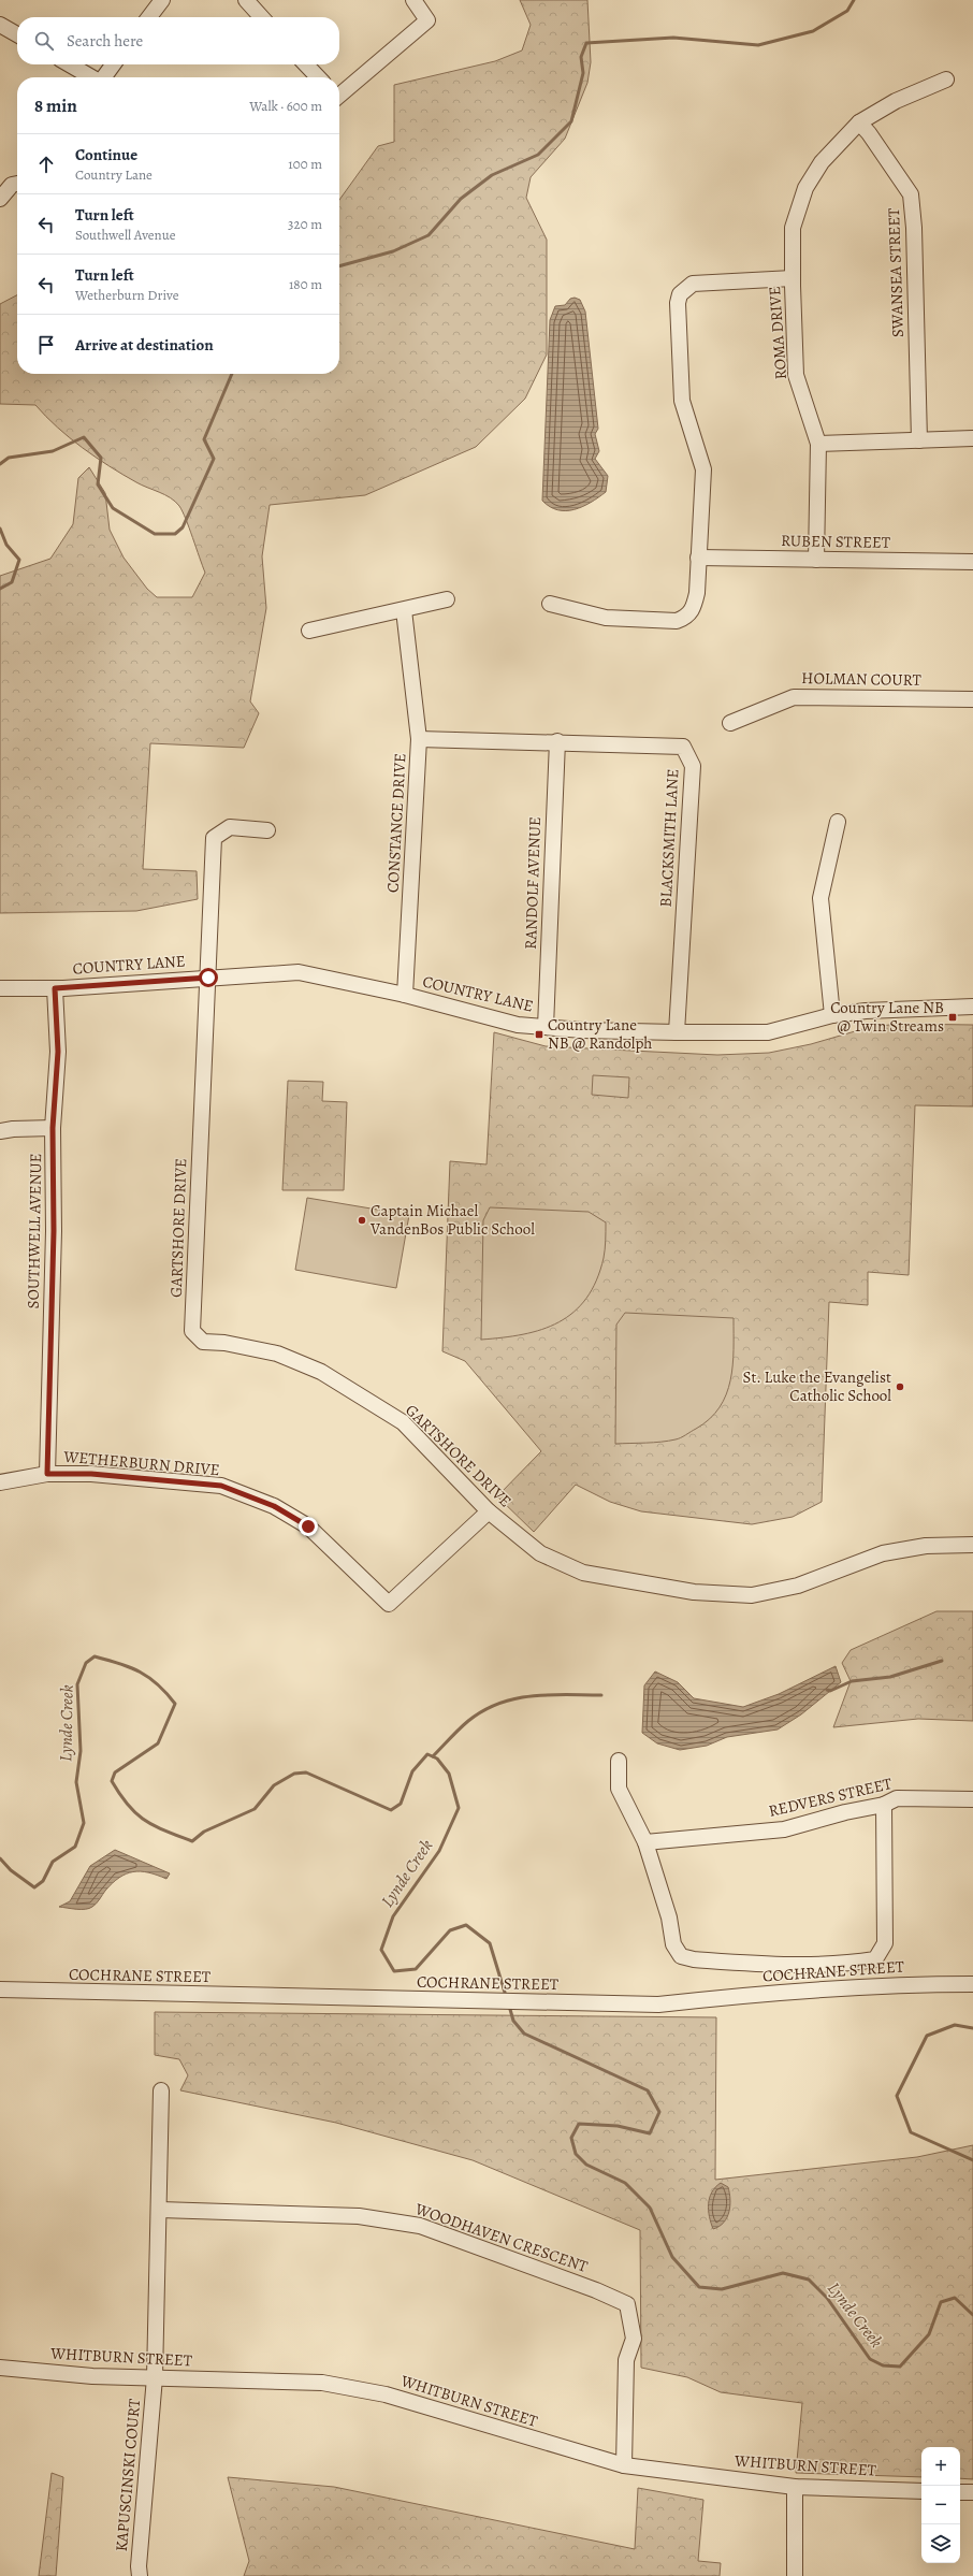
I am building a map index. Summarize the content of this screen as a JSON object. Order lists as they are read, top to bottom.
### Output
{
  "streets": {
    "street": [
      "SWANSEA STREET",
      "ROMA DRIVE",
      "RUBEN STREET",
      "HOLMAN COURT",
      "CONSTANCE DRIVE",
      "BLACKSMITH LANE",
      "RANDOLF AVENUE",
      "COUNTRY LANE",
      "GARTSHORE DRIVE",
      "SOUTHWELL AVENUE",
      "WETHERBURN DRIVE",
      "REDVERS STREET",
      "COCHRANE STREET",
      "WOODHAVEN CRESCENT",
      "WHITBURN STREET",
      "KAPUSCINSKI COURT"
    ]
  },
  "crossings": [
    ["SWANSEA STREET", "ROMA DRIVE"],
    ["ROMA DRIVE", "RUBEN STREET"],
    ["CONSTANCE DRIVE", "BLACKSMITH LANE"],
    ["CONSTANCE DRIVE", "RANDOLF AVENUE"],
    ["CONSTANCE DRIVE", "COUNTRY LANE"],
    ["BLACKSMITH LANE", "RANDOLF AVENUE"],
    ["BLACKSMITH LANE", "COUNTRY LANE"],
    ["RANDOLF AVENUE", "COUNTRY LANE"],
    ["COUNTRY LANE", "GARTSHORE DRIVE"],
    ["COUNTRY LANE", "SOUTHWELL AVENUE"],
    ["GARTSHORE DRIVE", "WETHERBURN DRIVE"],
    ["SOUTHWELL AVENUE", "WETHERBURN DRIVE"],
    ["WOODHAVEN CRESCENT", "WHITBURN STREET"],
    ["WHITBURN STREET", "KAPUSCINSKI COURT"]
  ],
  "water": ["Lynde Creek"],
  "places": {
    "transit": ["Country Lane NB @ Twin Streams", "Country Lane NB @ Randolph"],
    "other": ["Captain Michael VandenBos Public School", "St. Luke the Evangelist Catholic School"]
  },
  "page": {
    "search": "Search here",
    "heading": ["8 min", "Walk · 600 m"],
    "list": [
      ["Continue", "Country Lane", "100 m"],
      ["Turn left", "Southwell Avenue", "320 m"],
      ["Turn left", "Wetherburn Drive", "180 m"],
      "Arrive at destination"
    ],
    "map_buttons": ["+", "−"]
  }
}
